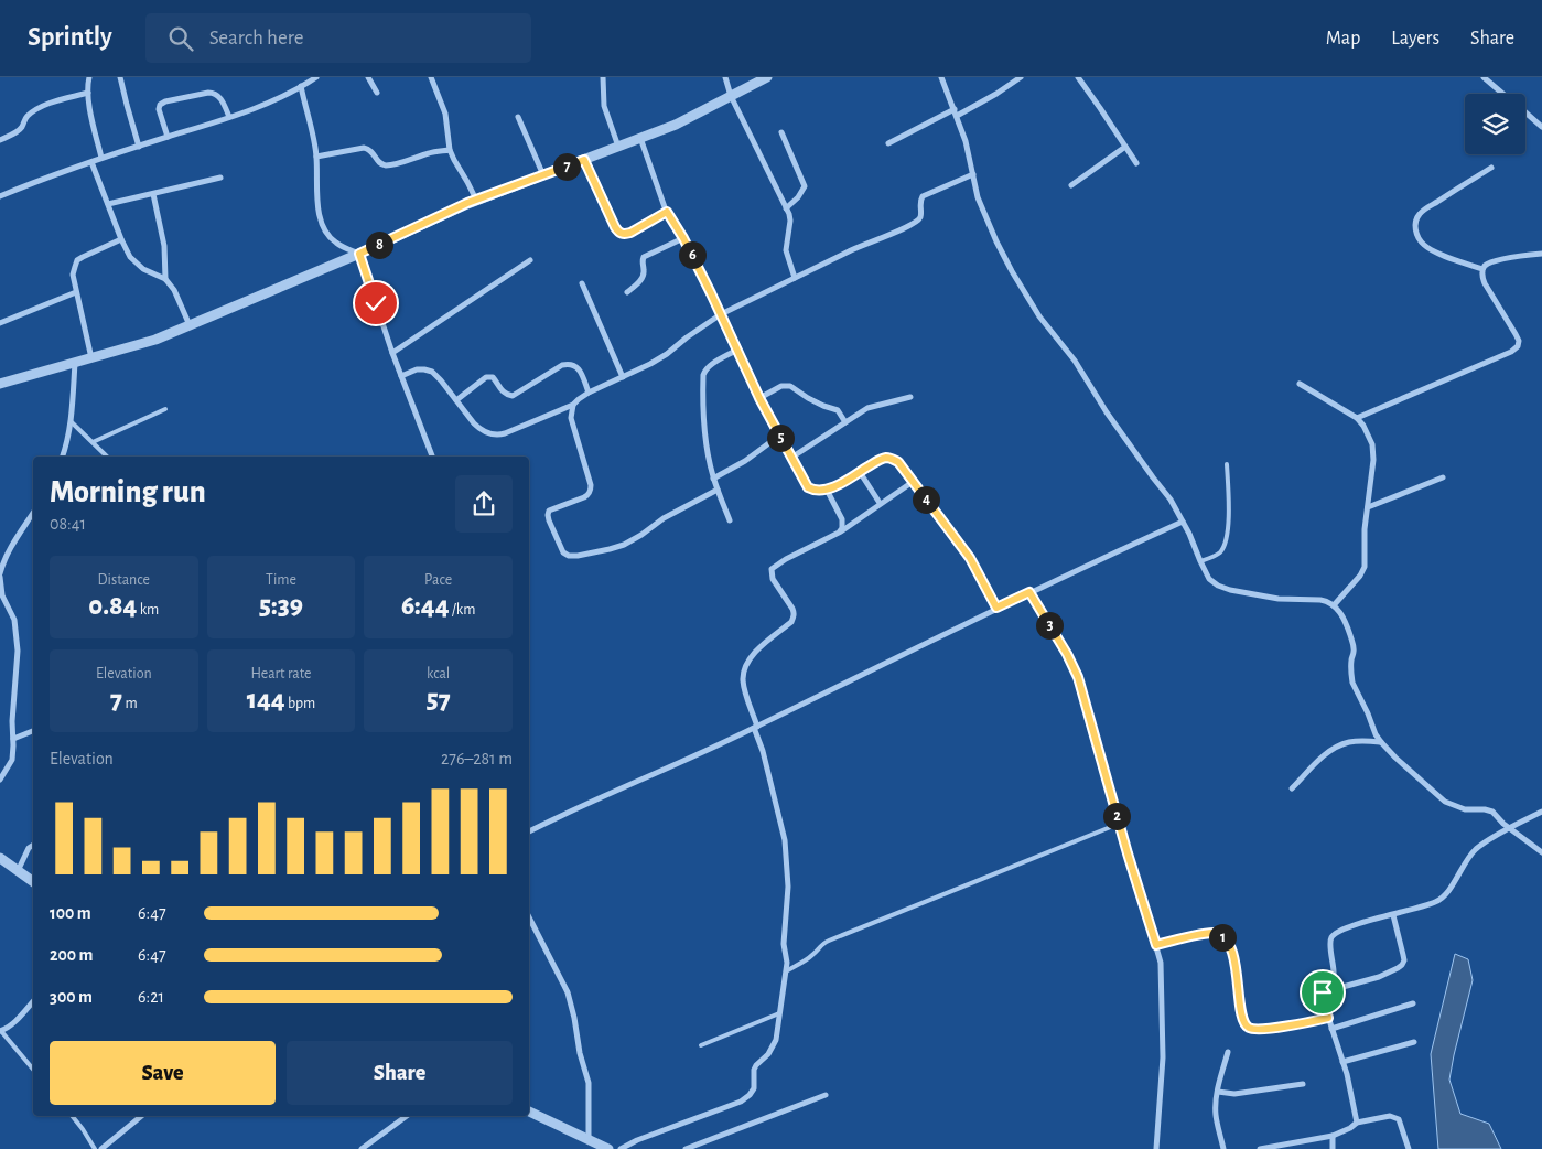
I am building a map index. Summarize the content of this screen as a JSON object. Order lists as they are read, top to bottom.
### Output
{
  "page": {
    "header": "Sprintly",
    "search": "Search here",
    "nav": ["Map", "Layers", "Share"],
    "pins": [
      "7",
      "8",
      "6",
      "5",
      "4",
      "3",
      "2",
      "1"
    ],
    "heading": ["Morning run", "08:41"],
    "stats": [
      ["Distance", "0.84 km"],
      ["Time", "5:39"],
      ["Pace", "6:44 /km"],
      ["Elevation", "7 m"],
      ["Heart rate", "144 bpm"],
      ["kcal", "57"]
    ],
    "chart": ["Elevation", "276–281 m"],
    "list": [
      {
        "name": "100 m",
        "note": "6:47"
      },
      {
        "name": "200 m",
        "note": "6:47"
      },
      {
        "name": "300 m",
        "note": "6:21"
      }
    ],
    "buttons": ["Save", "Share"]
  }
}
